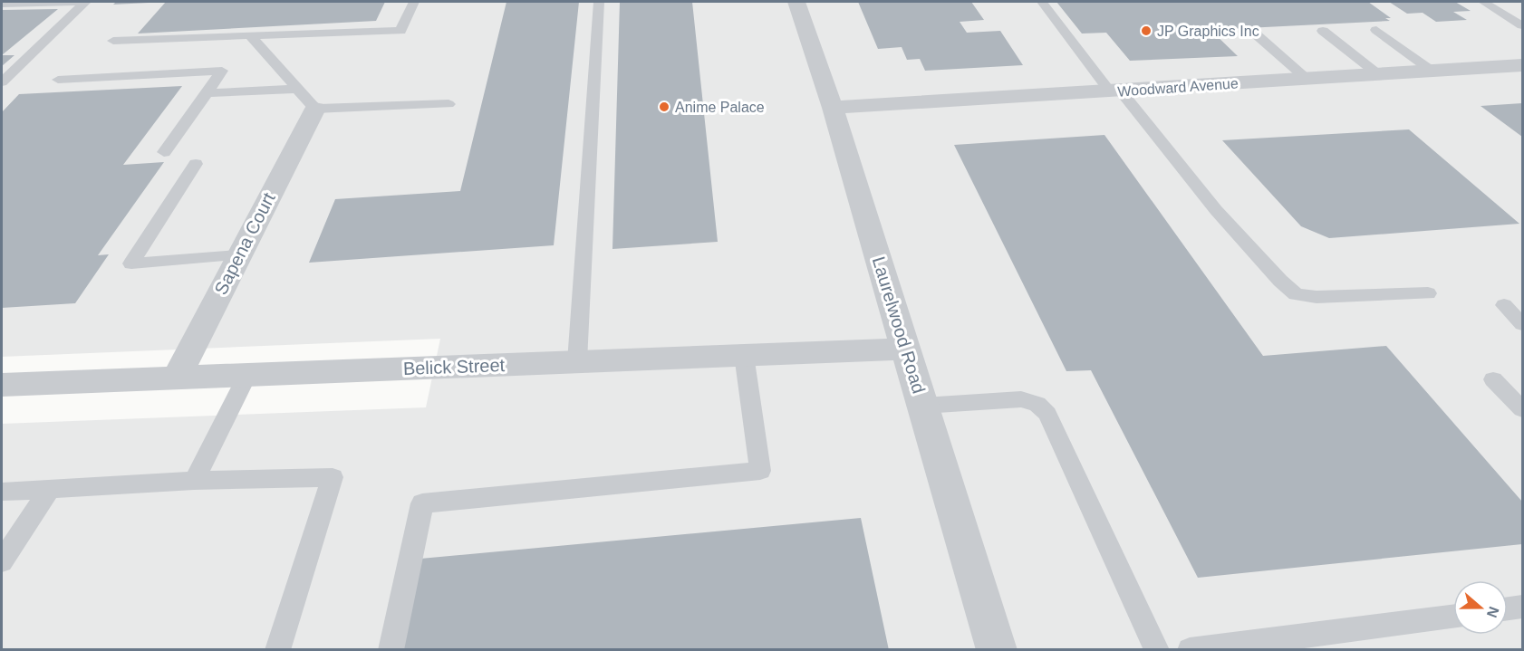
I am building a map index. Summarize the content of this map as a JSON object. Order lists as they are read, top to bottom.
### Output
{
  "streets": {
    "street": [
      "Woodward Avenue",
      "Sapena Court",
      "Laurelwood Road",
      "Belick Street"
    ]
  },
  "crossings": [
    ["Woodward Avenue", "Laurelwood Road"],
    ["Sapena Court", "Belick Street"],
    ["Laurelwood Road", "Belick Street"]
  ],
  "places": ["JP Graphics Inc", "Anime Palace"],
  "north": "right"
}
